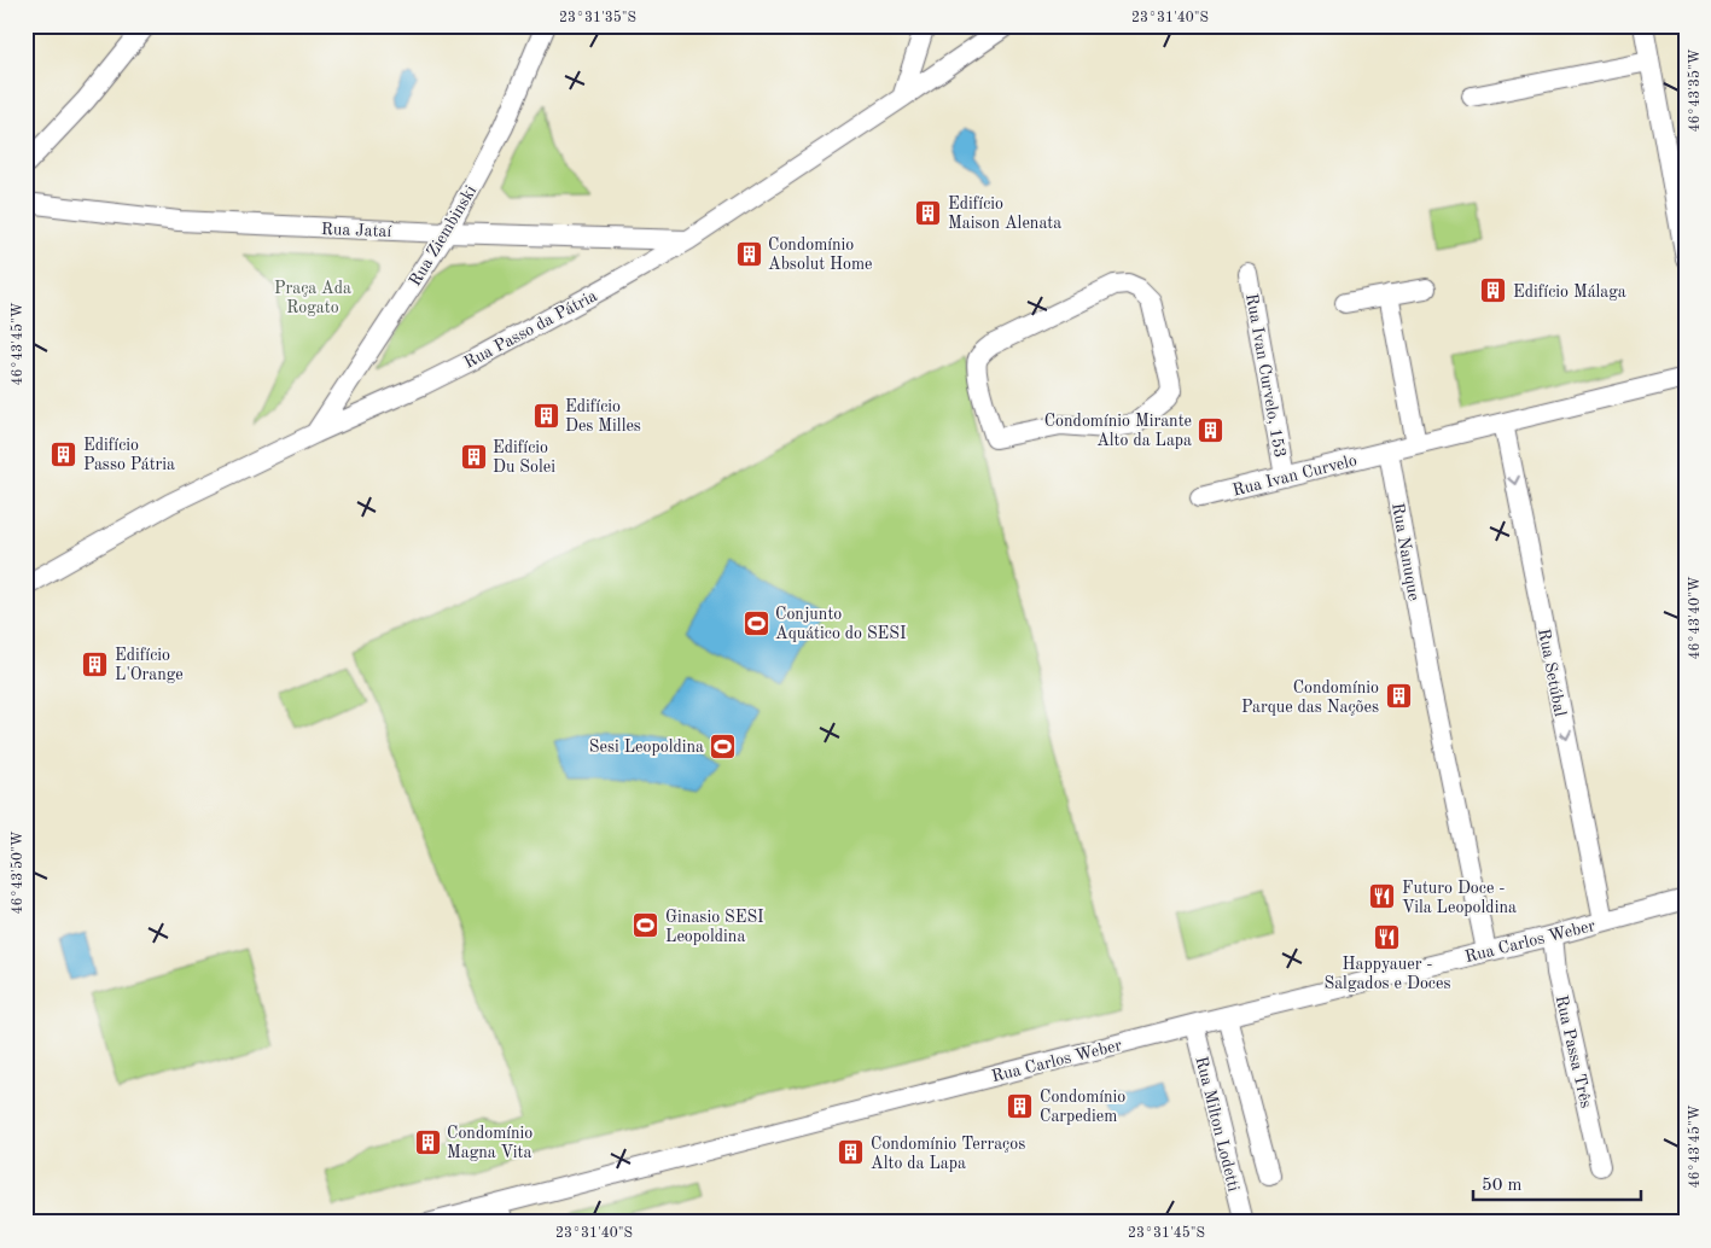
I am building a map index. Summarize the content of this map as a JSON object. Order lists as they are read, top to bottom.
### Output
{
  "streets": {
    "street": [
      "Rua Jataí",
      "Rua Ziembinski",
      "Rua Passo da Pátria",
      "Rua Ivan Curvelo, 153",
      "Rua Ivan Curvelo",
      "Rua Nanuque",
      "Rua Setúbal",
      "Rua Carlos Weber",
      "Rua Passa Três",
      "Rua Milton Lodetti"
    ]
  },
  "crossings": [
    ["Rua Jataí", "Rua Ziembinski"],
    ["Rua Jataí", "Rua Passo da Pátria"],
    ["Rua Ziembinski", "Rua Passo da Pátria"],
    ["Rua Ivan Curvelo, 153", "Rua Ivan Curvelo"],
    ["Rua Ivan Curvelo", "Rua Nanuque"],
    ["Rua Nanuque", "Rua Carlos Weber"],
    ["Rua Setúbal", "Rua Carlos Weber"],
    ["Rua Carlos Weber", "Rua Passa Três"],
    ["Rua Carlos Weber", "Rua Milton Lodetti"]
  ],
  "one_way": ["Rua Setúbal"],
  "parks": ["Praça Ada Rogato"],
  "places": {
    "building": [
      "Edifício Maison Alenata",
      "Condomínio Absolut Home",
      "Edifício Málaga",
      "Edifício Des Milles",
      "Condomínio Mirante Alto da Lapa",
      "Edifício Passo Pátria",
      "Edifício Du Solei",
      "Edifício L'Orange",
      "Condomínio Parque das Nações",
      "Condomínio Carpediem",
      "Condomínio Magna Vita",
      "Condomínio Terraços Alto da Lapa"
    ],
    "sports": ["Conjunto Aquático do SESI", "Sesi Leopoldina", "Ginasio SESI Leopoldina"],
    "restaurant": ["Futuro Doce - Vila Leopoldina", "Happyauer - Salgados e Doces"]
  },
  "scale_bar": "50 m",
  "coordinates": [
    "23°31'35\"S",
    "23°31'40\"S",
    "46°43'35\"W",
    "46°43'45\"W",
    "46°43'40\"W",
    "46°43'50\"W",
    "23°31'45\"S"
  ]
}
